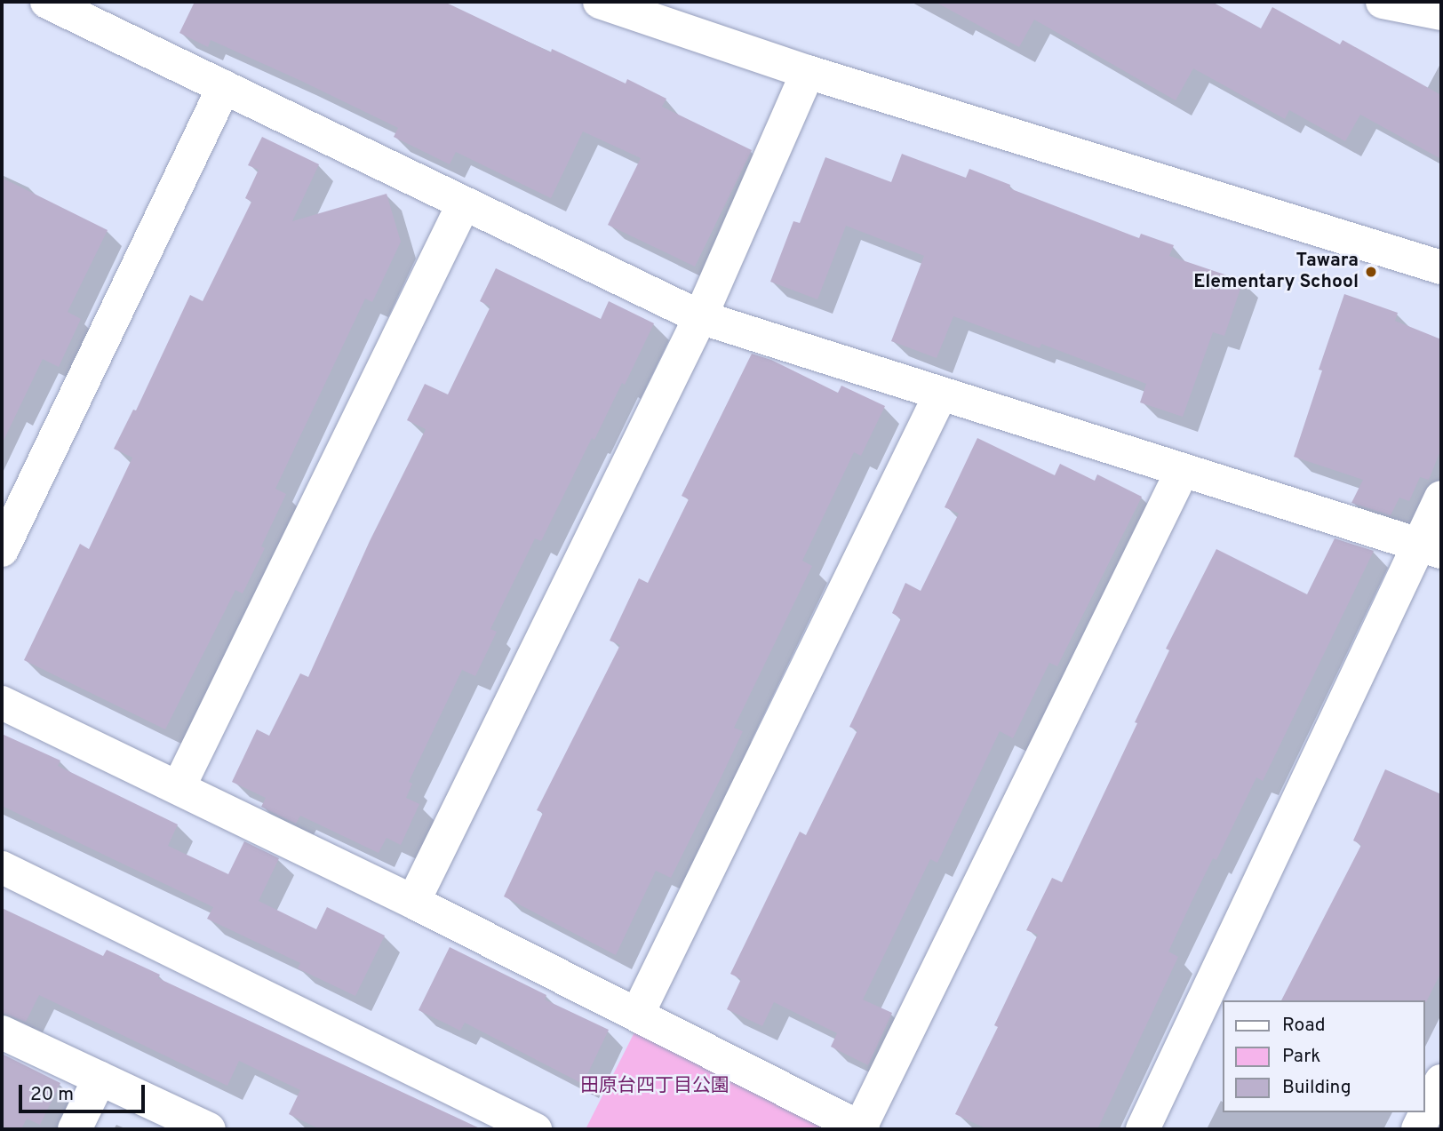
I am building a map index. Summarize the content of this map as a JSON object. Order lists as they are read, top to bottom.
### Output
{
  "parks": ["田原台四丁目公園"],
  "places": ["Tawara Elementary School"],
  "legend": ["Road", "Park", "Building"],
  "scale_bar": "20 m"
}
